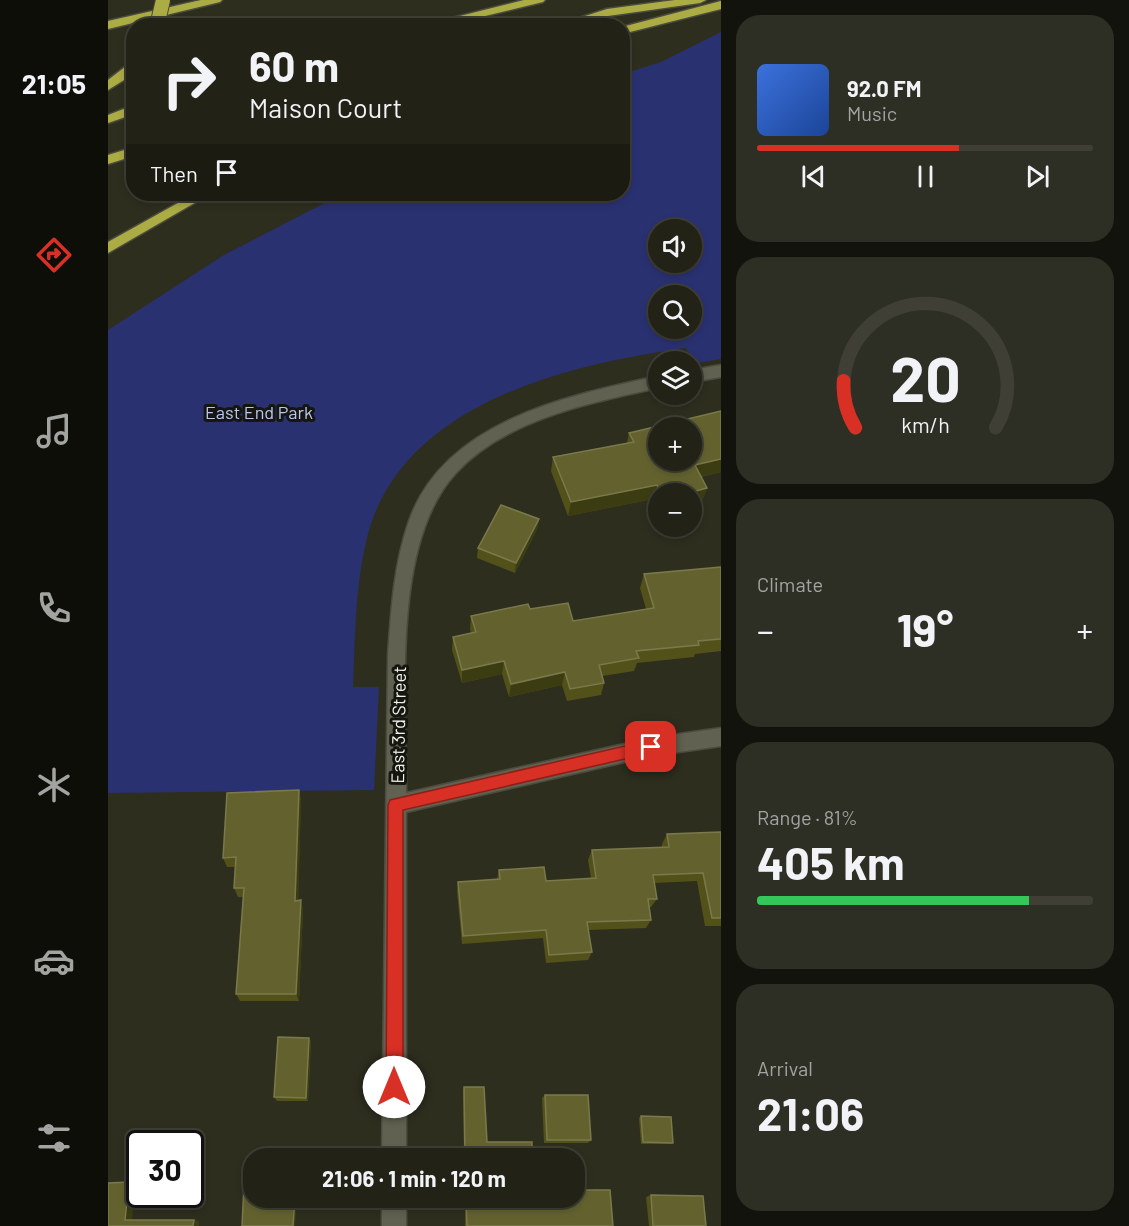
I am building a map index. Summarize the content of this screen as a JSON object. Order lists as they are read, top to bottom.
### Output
{
  "streets": {
    "street": ["East 3rd Street"]
  },
  "parks": ["East End Park"],
  "page": {
    "tabs": "21:05",
    "turn": ["60 m", "Maison Court"],
    "song": ["92.0 FM", "Music"],
    "then": "Then",
    "map_buttons": ["+", "−"],
    "tile": [
      "Climate",
      ["Range · 81%", "405 km"],
      ["Arrival", "21:06"]
    ],
    "heat": ["−", "19°", "+"],
    "limit": "30",
    "trip": "21:06 · 1 min · 120 m",
    "gauge": ["20", "km/h"]
  }
}
